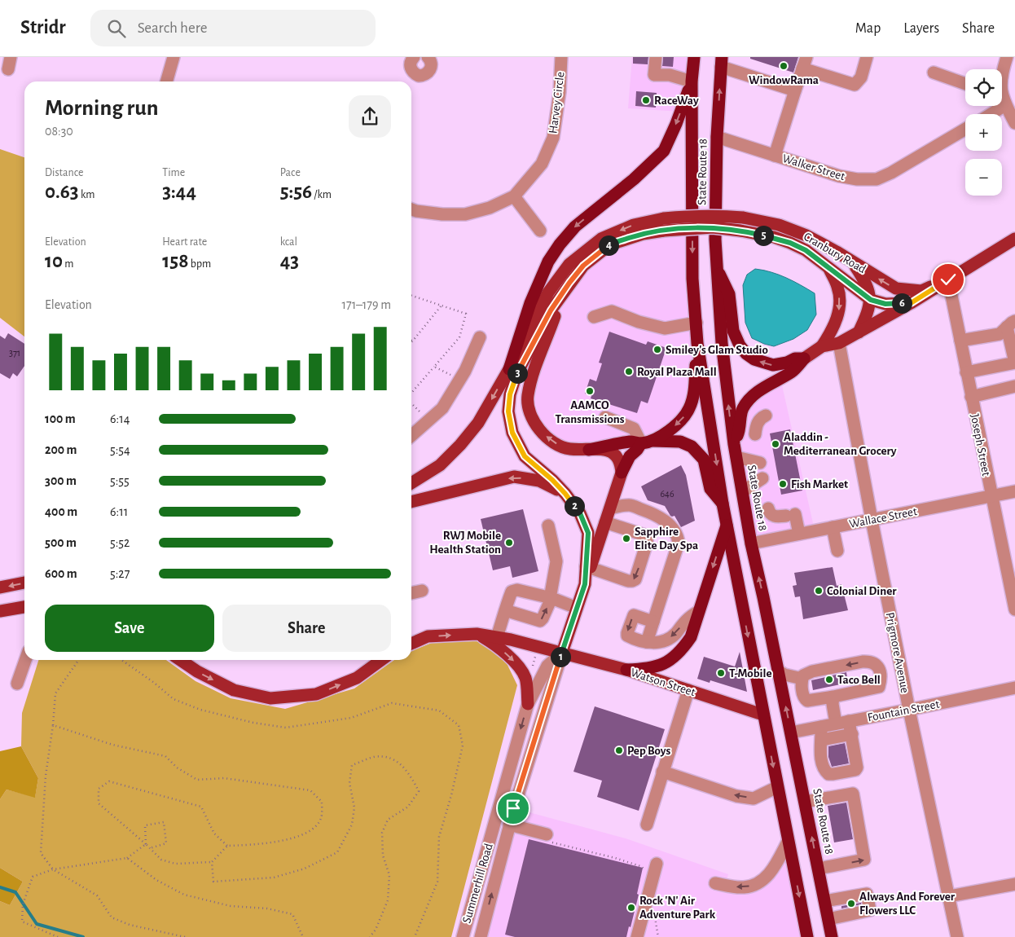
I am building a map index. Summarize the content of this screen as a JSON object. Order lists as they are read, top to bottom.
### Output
{
  "streets": {
    "highway": ["State Route 18"],
    "main road": ["Cranbury Road", "Watson Street"],
    "street": [
      "Harvey Circle",
      "Walker Street",
      "Joseph Street",
      "Wallace Street",
      "Prigmore Avenue",
      "Fountain Street",
      "Summerhill Road"
    ]
  },
  "crossings": [
    ["Walker Street", "State Route 18"],
    ["State Route 18", "Wallace Street"],
    ["State Route 18", "Watson Street"],
    ["State Route 18", "Fountain Street"],
    ["Cranbury Road", "Joseph Street"],
    ["Cranbury Road", "Prigmore Avenue"],
    ["Cranbury Road", "Watson Street"],
    ["Cranbury Road", "Summerhill Road"],
    ["Joseph Street", "Wallace Street"],
    ["Wallace Street", "Prigmore Avenue"],
    ["Prigmore Avenue", "Fountain Street"],
    ["Watson Street", "Summerhill Road"]
  ],
  "places": [
    "WindowRama",
    "RaceWay",
    "Smiley's Glam Studio",
    "Royal Plaza Mall",
    "AAMCO Transmissions",
    "Aladdin - Mediterranean Grocery",
    "Fish Market",
    "Sapphire Elite Day Spa",
    "RWJ Mobile Health Station",
    "Colonial Diner",
    "T-Mobile",
    "Taco Bell",
    "Pep Boys",
    "Always And Forever Flowers LLC",
    "Rock 'N' Air Adventure Park"
  ],
  "house_numbers": ["371", "646"],
  "page": {
    "header": "Stridr",
    "search": "Search here",
    "nav": ["Map", "Layers", "Share"],
    "map_buttons": ["+", "−"],
    "heading": ["Morning run", "08:30"],
    "stats": [
      ["Distance", "0.63 km"],
      ["Time", "3:44"],
      ["Pace", "5:56 /km"],
      ["Elevation", "10 m"],
      ["Heart rate", "158 bpm"],
      ["kcal", "43"]
    ],
    "pins": [
      "5",
      "4",
      "6",
      "3",
      "2",
      "1"
    ],
    "chart": ["Elevation", "171–179 m"],
    "list": [
      {
        "name": "100 m",
        "note": "6:14"
      },
      {
        "name": "200 m",
        "note": "5:54"
      },
      {
        "name": "300 m",
        "note": "5:55"
      },
      {
        "name": "400 m",
        "note": "6:11"
      },
      {
        "name": "500 m",
        "note": "5:52"
      },
      {
        "name": "600 m",
        "note": "5:27"
      }
    ],
    "buttons": ["Save", "Share"]
  }
}
